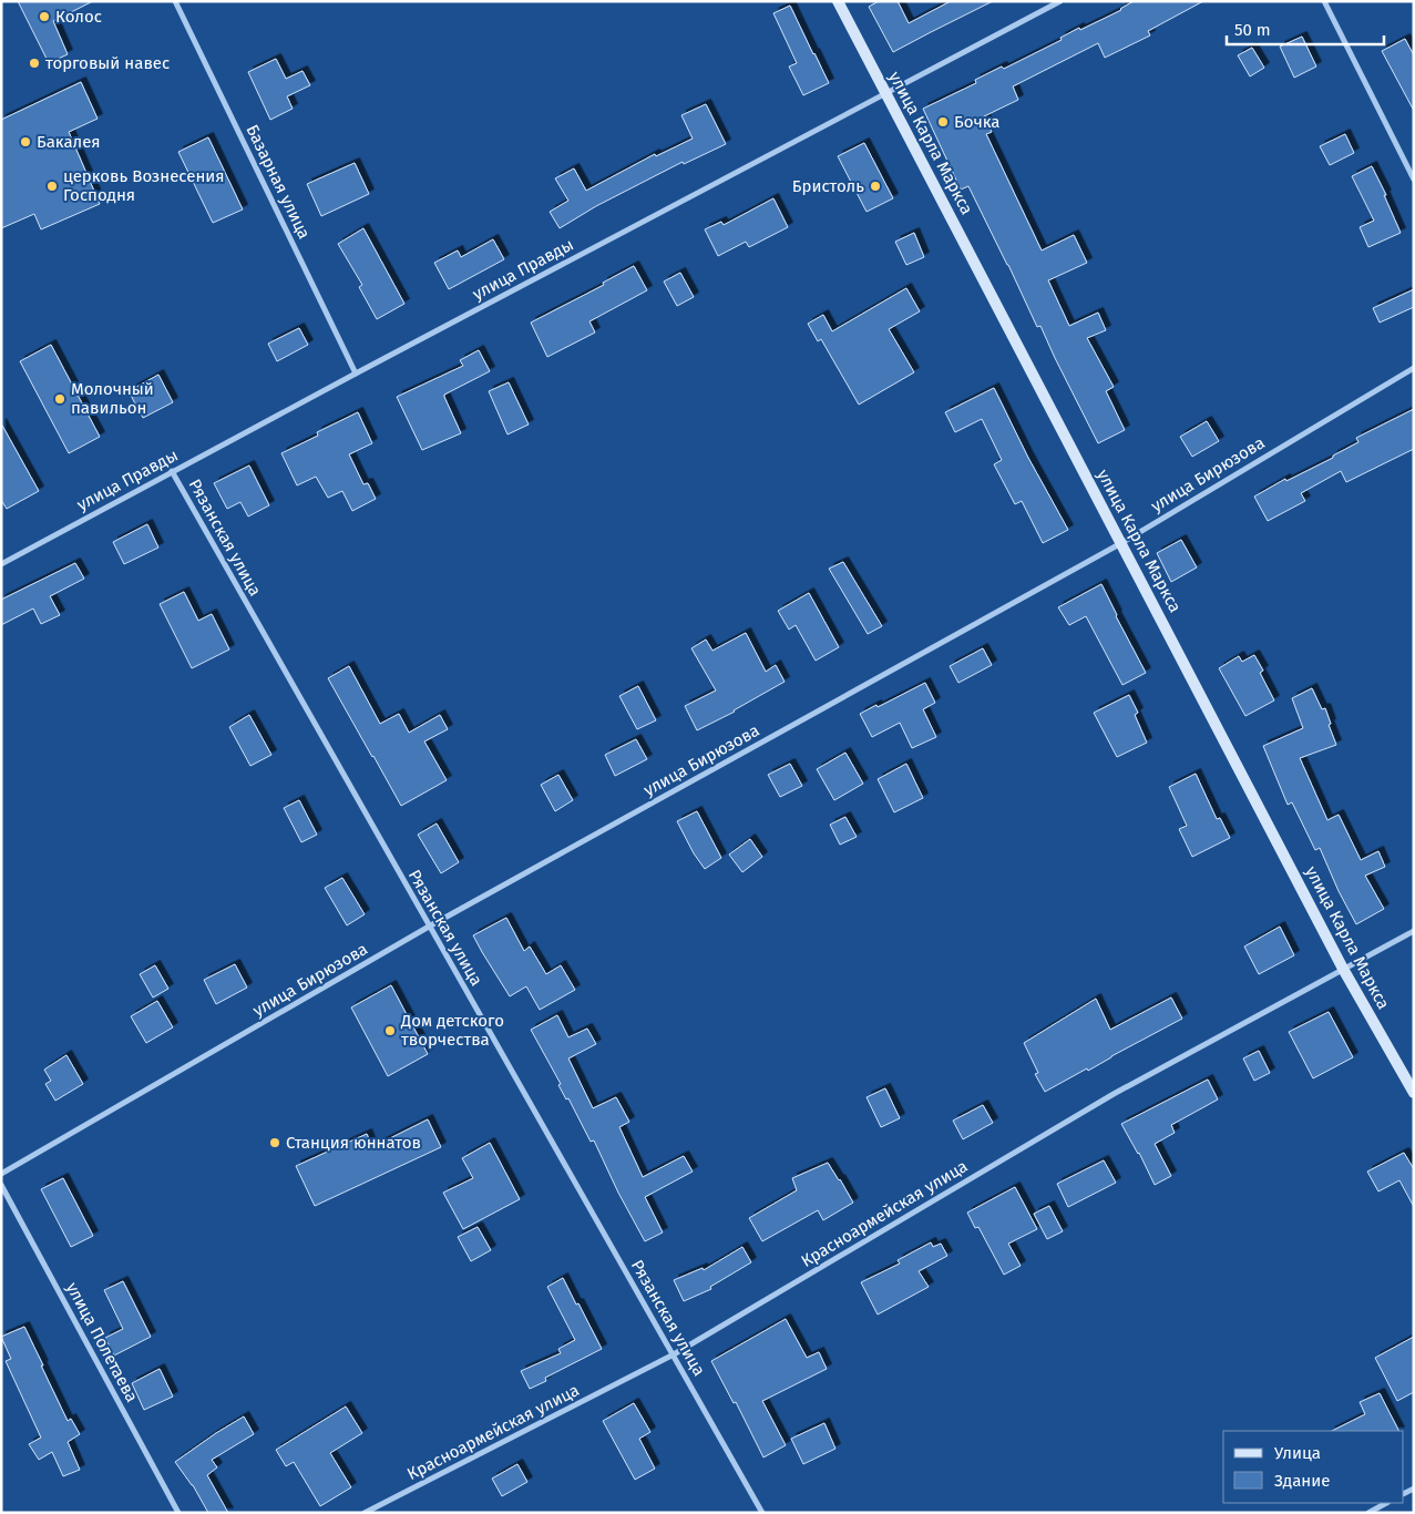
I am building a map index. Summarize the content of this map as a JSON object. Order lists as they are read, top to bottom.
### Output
{
  "streets": {
    "main road": ["улица Карла Маркса"],
    "street": [
      "Базарная улица",
      "улица Правды",
      "улица Бирюзова",
      "Рязанская улица",
      "Красноармейская улица",
      "улица Полетаева"
    ]
  },
  "crossings": [
    ["улица Карла Маркса", "улица Правды"],
    ["улица Карла Маркса", "улица Бирюзова"],
    ["улица Карла Маркса", "Красноармейская улица"],
    ["Базарная улица", "улица Правды"],
    ["улица Правды", "Рязанская улица"],
    ["улица Бирюзова", "Рязанская улица"],
    ["Рязанская улица", "Красноармейская улица"]
  ],
  "places": [
    "Колос",
    "торговый навес",
    "Бочка",
    "Бакалея",
    "церковь Вознесения Господня",
    "Бристоль",
    "Молочный павильон",
    "Дом детского творчества",
    "Станция юннатов"
  ],
  "legend": ["Улица", "Здание"],
  "scale_bar": "50 m"
}
